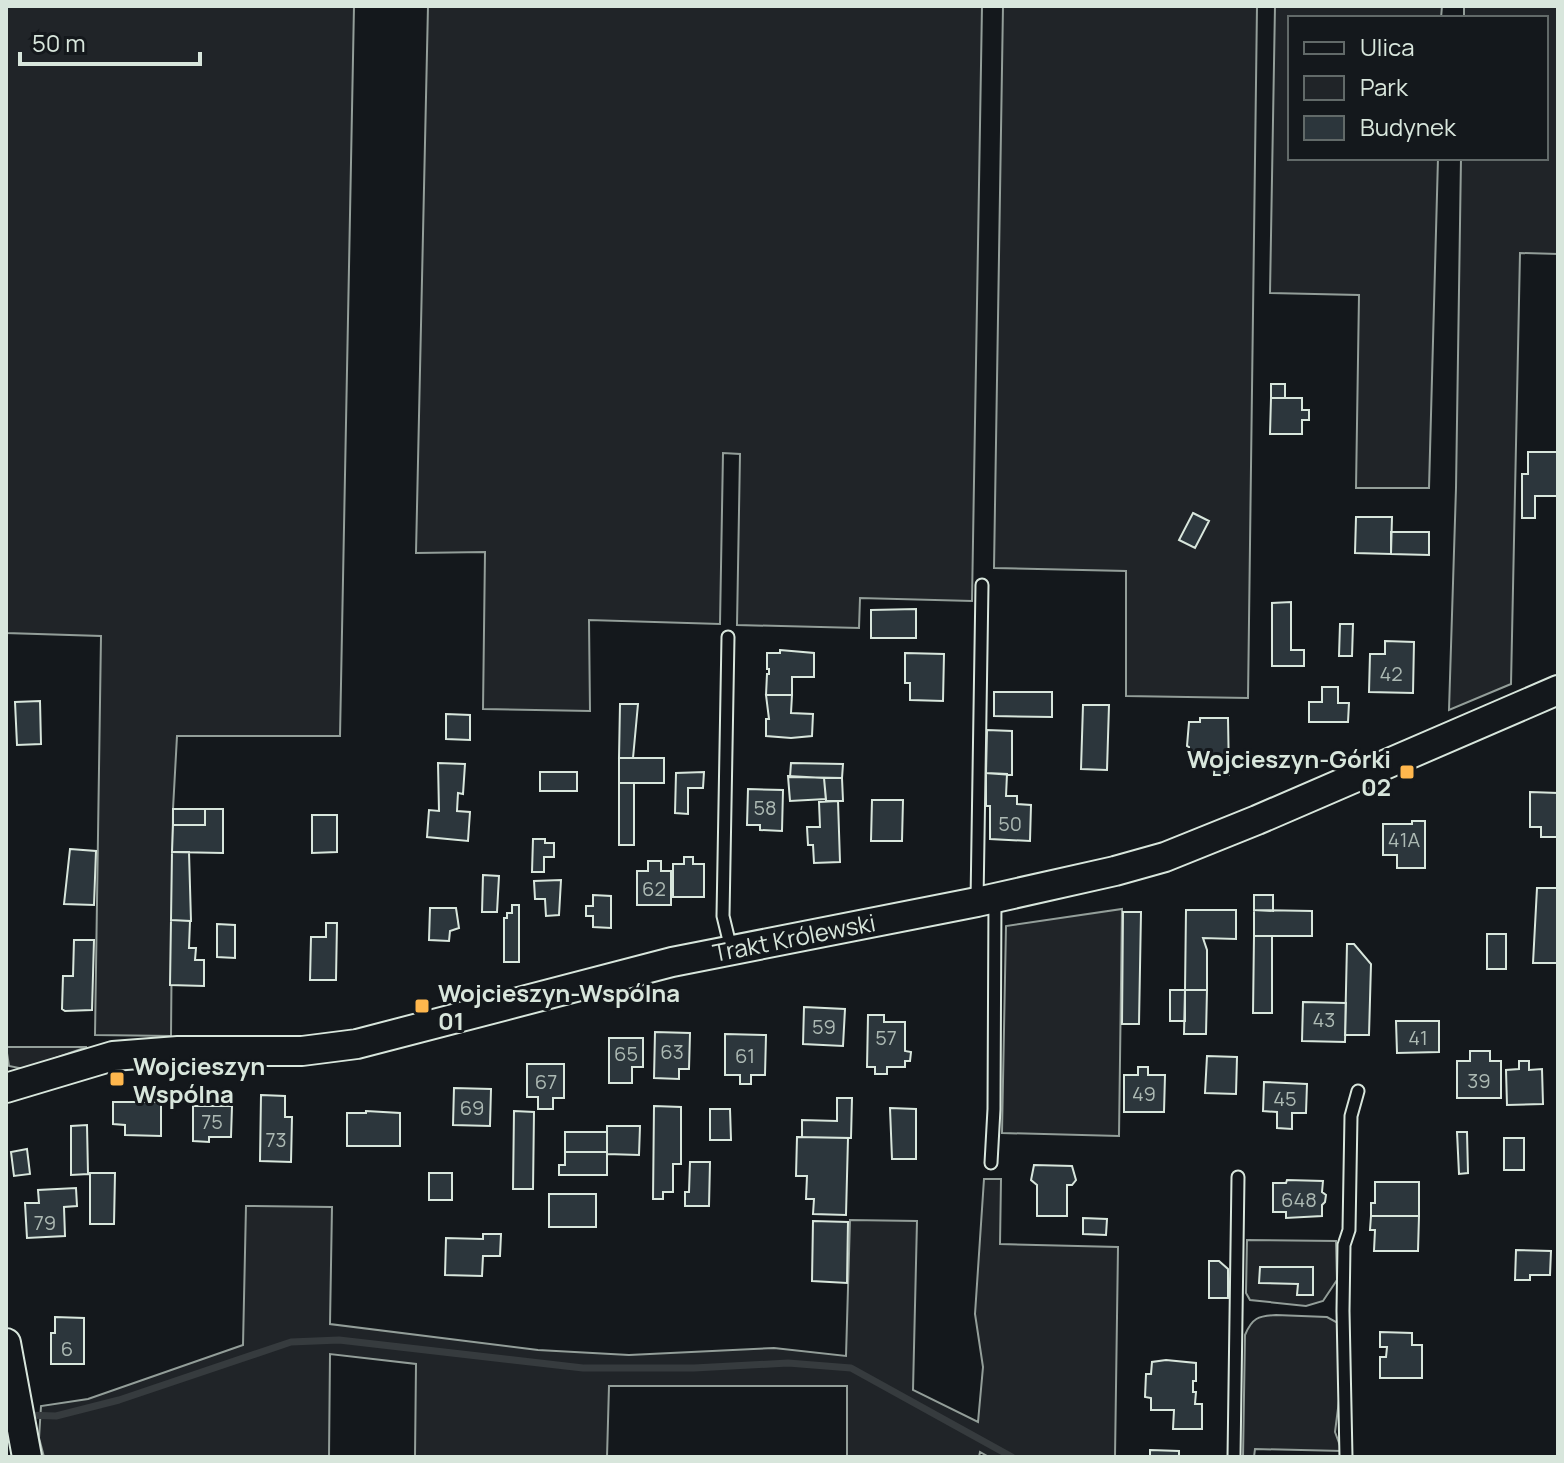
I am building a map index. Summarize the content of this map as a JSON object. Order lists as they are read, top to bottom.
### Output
{
  "streets": {
    "street": ["Trakt Królewski"]
  },
  "places": {
    "transit": ["Wojcieszyn-Górki 02", "Wojcieszyn-Wspólna 01", "Wojcieszyn Wspólna"]
  },
  "house_numbers": [
    "42",
    "58",
    "50",
    "41A",
    "62",
    "43",
    "59",
    "57",
    "41",
    "63",
    "65",
    "61",
    "39",
    "67",
    "49",
    "45",
    "69",
    "75",
    "73",
    "648",
    "79",
    "6"
  ],
  "legend": ["Ulica", "Park", "Budynek"],
  "scale_bar": "50 m"
}
